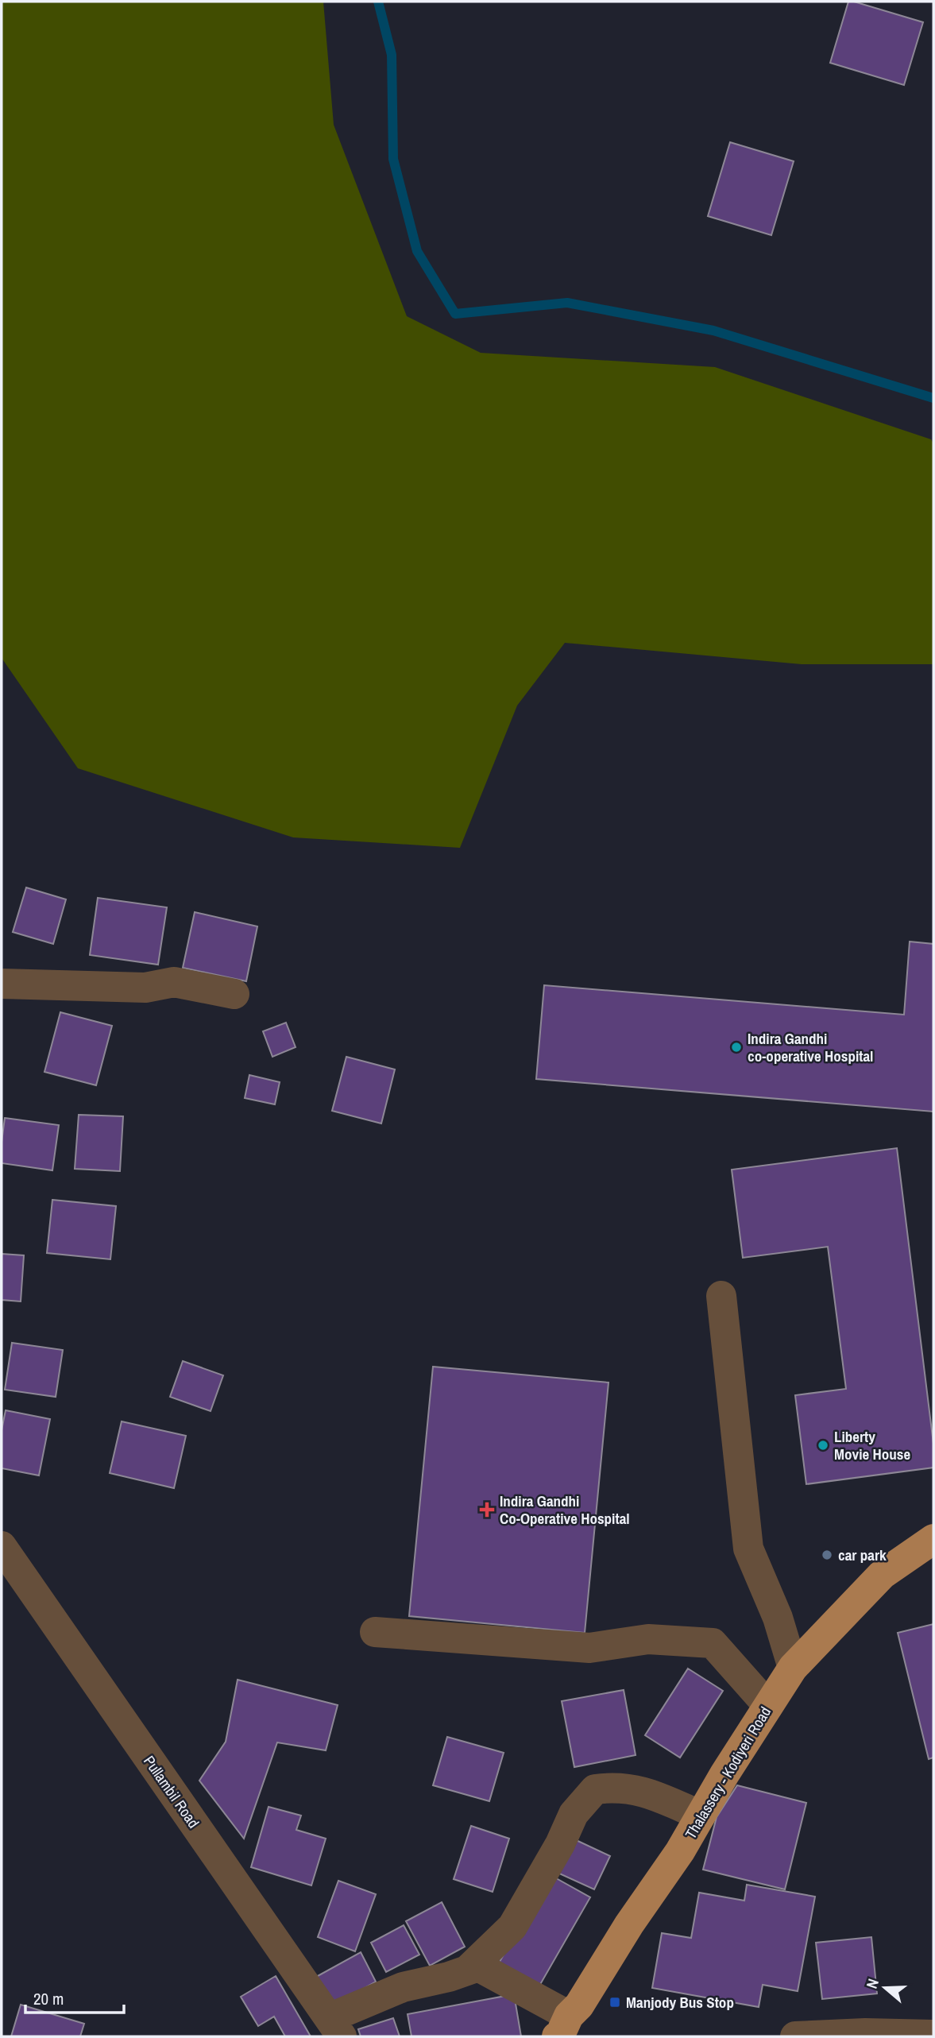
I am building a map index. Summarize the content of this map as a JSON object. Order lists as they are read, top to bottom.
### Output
{
  "streets": {
    "main road": ["Thalassery - Kodiyeri Road"],
    "street": ["Pullambil Road"]
  },
  "places": {
    "other": ["Indira Gandhi co-operative Hospital", "Liberty Movie House", "car park"],
    "health": ["Indira Gandhi Co-Operative Hospital"],
    "transit": ["Manjody Bus Stop"]
  },
  "scale_bar": "20 m",
  "north": "left"
}
